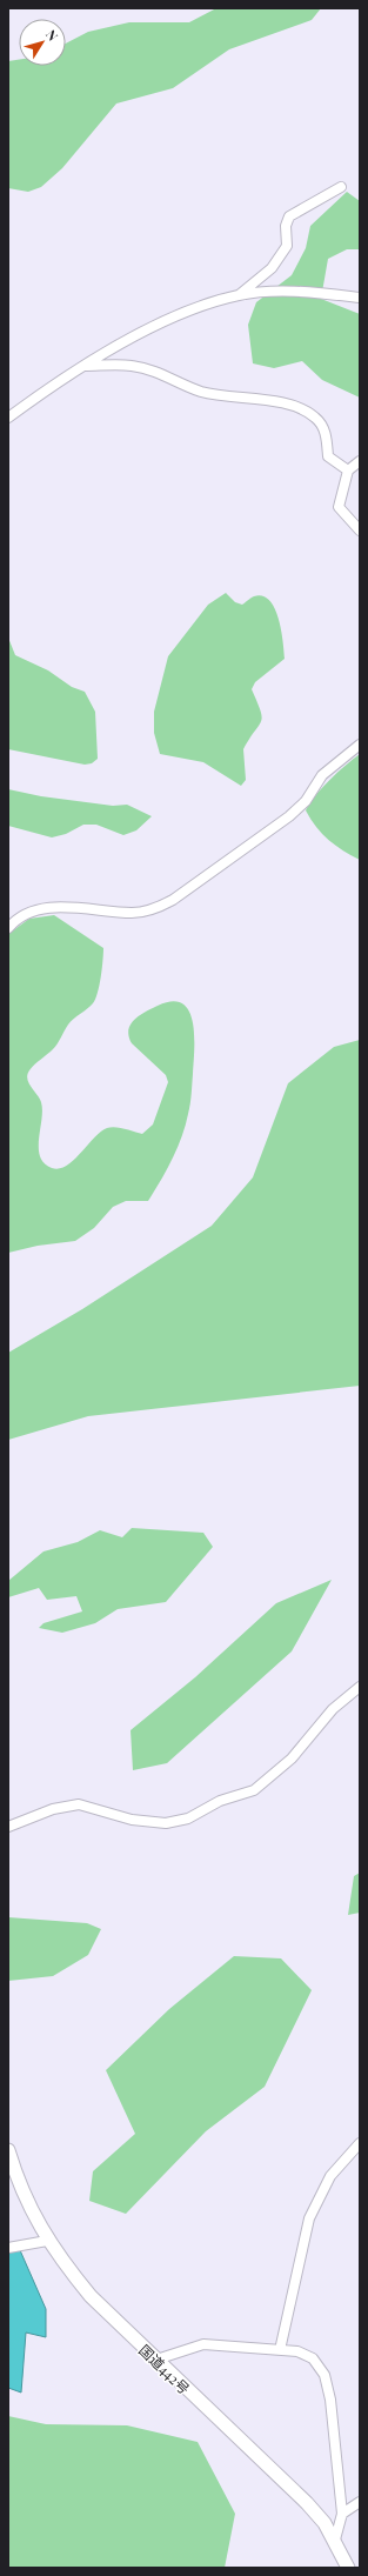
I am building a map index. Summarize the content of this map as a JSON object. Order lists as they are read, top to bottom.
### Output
{
  "streets": {
    "highway": ["国道442号"]
  },
  "north": "top right"
}
